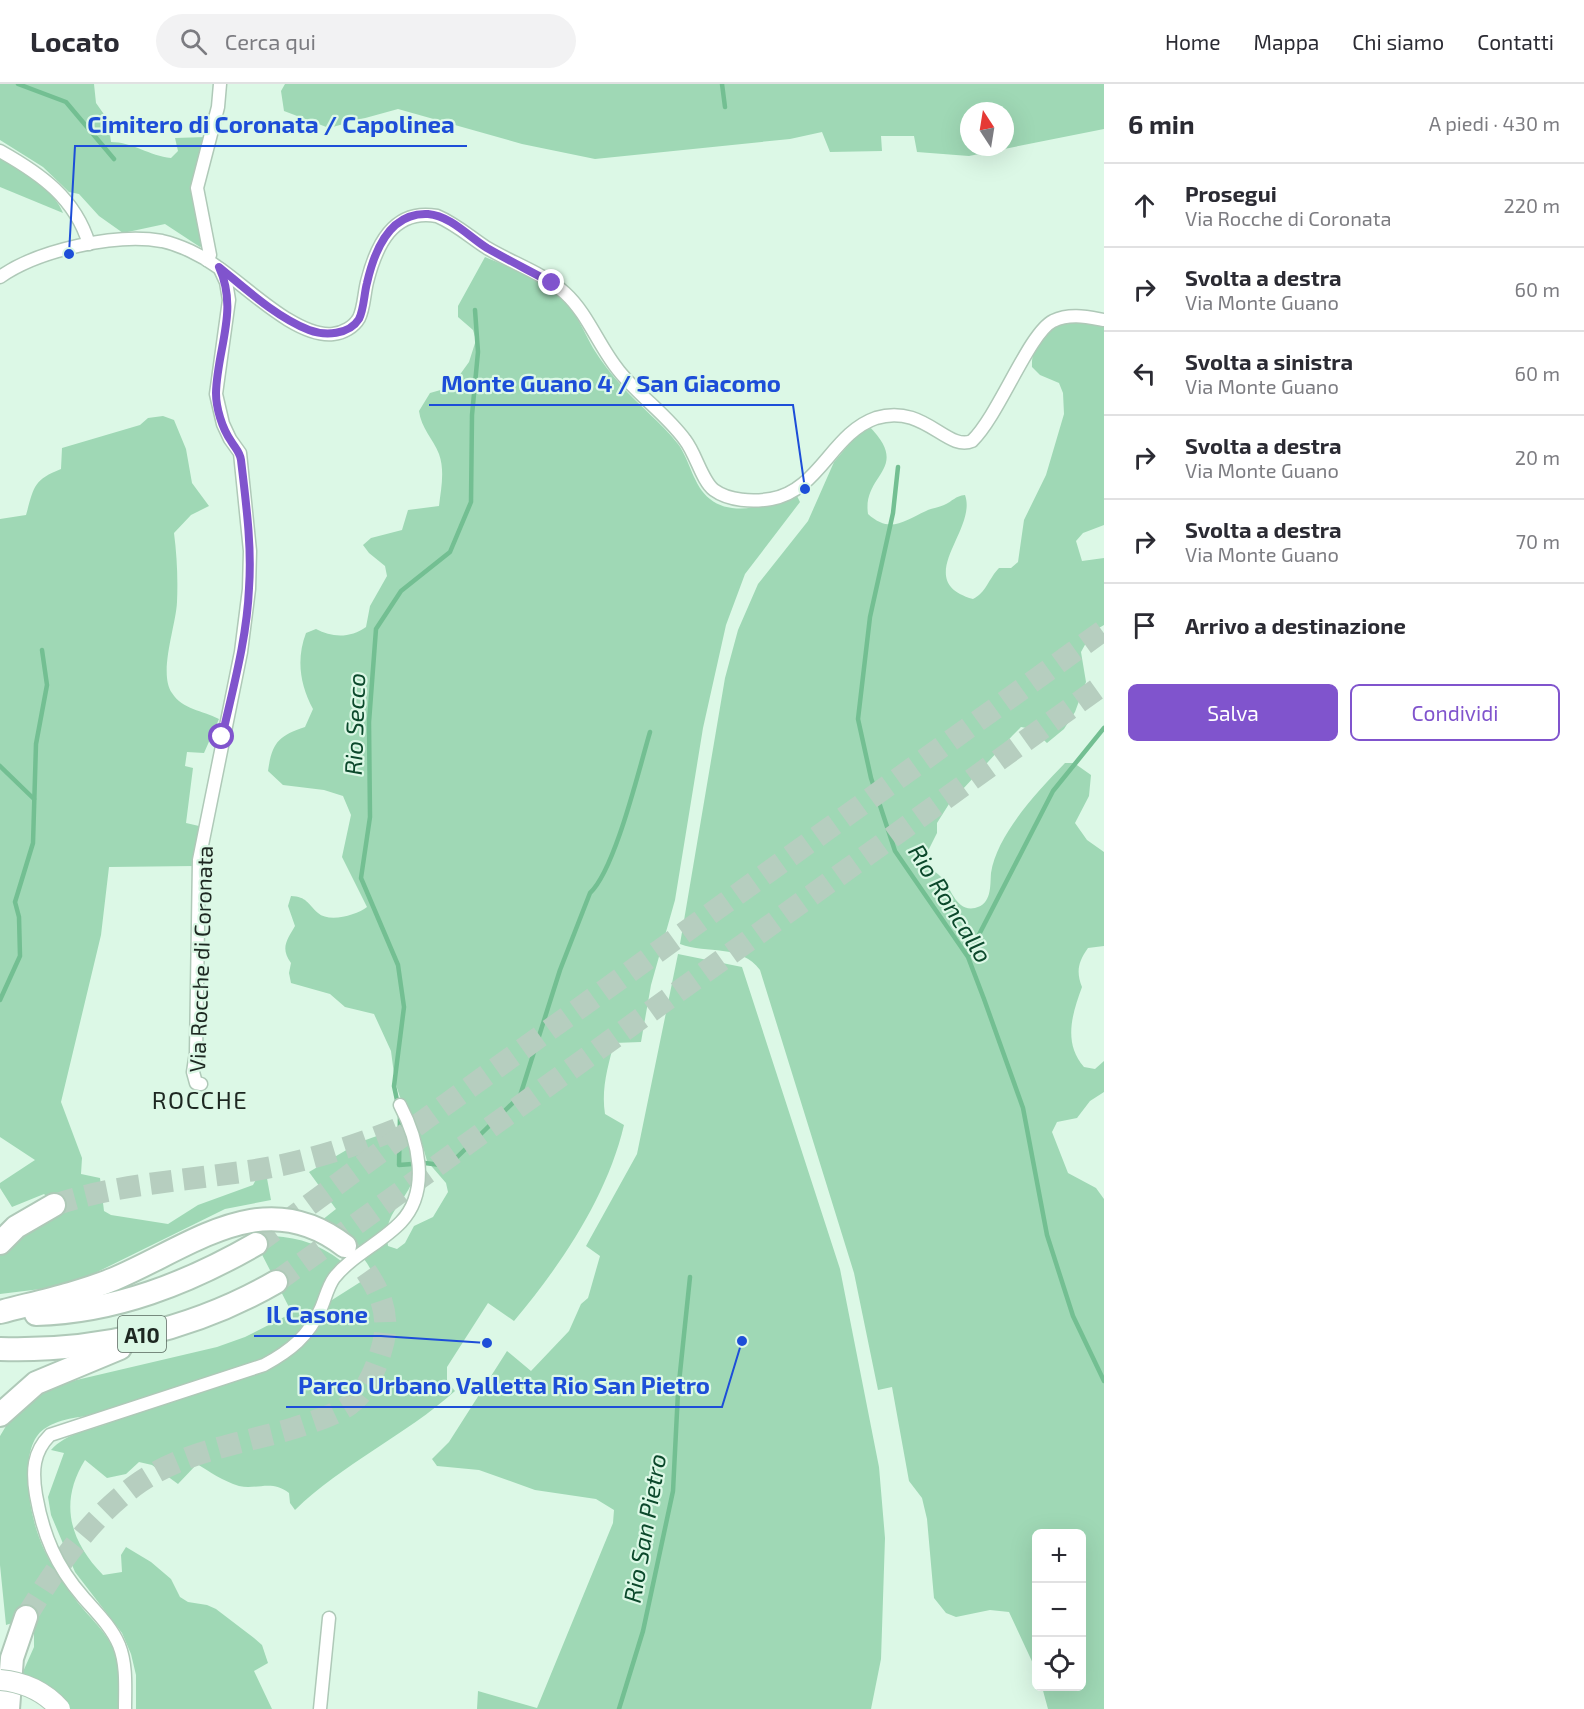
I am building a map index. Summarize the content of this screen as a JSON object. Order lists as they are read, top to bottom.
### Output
{
  "streets": {
    "highway": ["A10"],
    "street": ["Via Rocche di Coronata"]
  },
  "districts": ["ROCCHE"],
  "water": ["Rio Secco", "Rio Roncallo", "Rio San Pietro"],
  "places": [
    "Cimitero di Coronata / Capolinea",
    "Monte Guano 4 / San Giacomo",
    "Parco Urbano Valletta Rio San Pietro",
    "Il Casone"
  ],
  "north": "top",
  "page": {
    "header": "Locato",
    "search": "Cerca qui",
    "nav": [
      "Home",
      "Mappa",
      "Chi siamo",
      "Contatti"
    ],
    "heading": ["6 min", "A piedi · 430 m"],
    "list": [
      ["Prosegui", "Via Rocche di Coronata", "220 m"],
      ["Svolta a destra", "Via Monte Guano", "60 m"],
      ["Svolta a sinistra", "Via Monte Guano", "60 m"],
      ["Svolta a destra", "Via Monte Guano", "20 m"],
      ["Svolta a destra", "Via Monte Guano", "70 m"],
      "Arrivo a destinazione"
    ],
    "buttons": ["Salva", "Condividi"],
    "map_buttons": ["+", "−"]
  }
}
